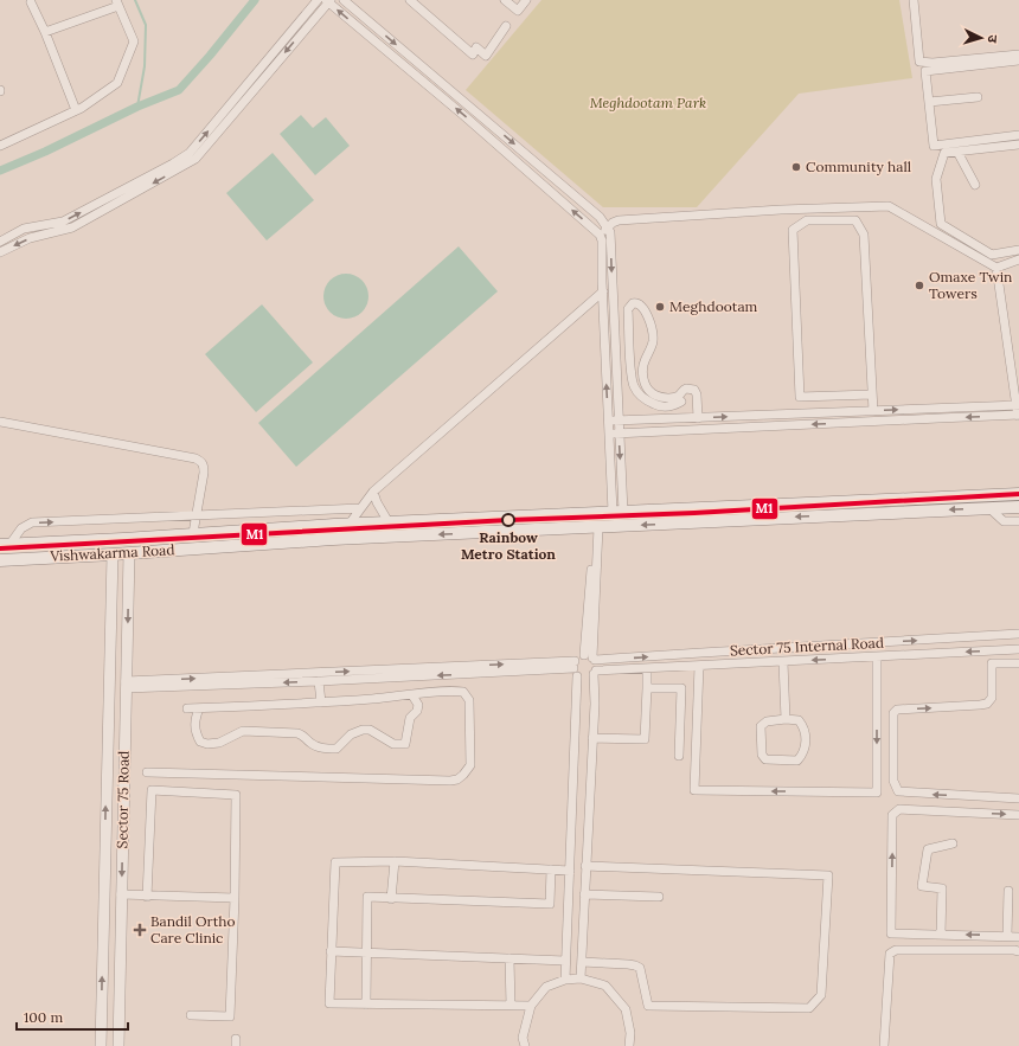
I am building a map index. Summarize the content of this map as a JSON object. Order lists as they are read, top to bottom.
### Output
{
  "streets": {
    "main road": ["Vishwakarma Road"],
    "street": ["Sector 75 Internal Road", "Sector 75 Road"]
  },
  "crossings": [
    ["Vishwakarma Road", "Sector 75 Road"]
  ],
  "parks": ["Meghdootam Park"],
  "places": {
    "other": [
      "Community hall",
      "Omaxe Twin Towers",
      "Meghdootam",
      "Rainbow Metro Station"
    ],
    "health": ["Bandil Ortho Care Clinic"]
  },
  "lines": ["transit line M1"],
  "scale_bar": "100 m",
  "north": "right"
}
